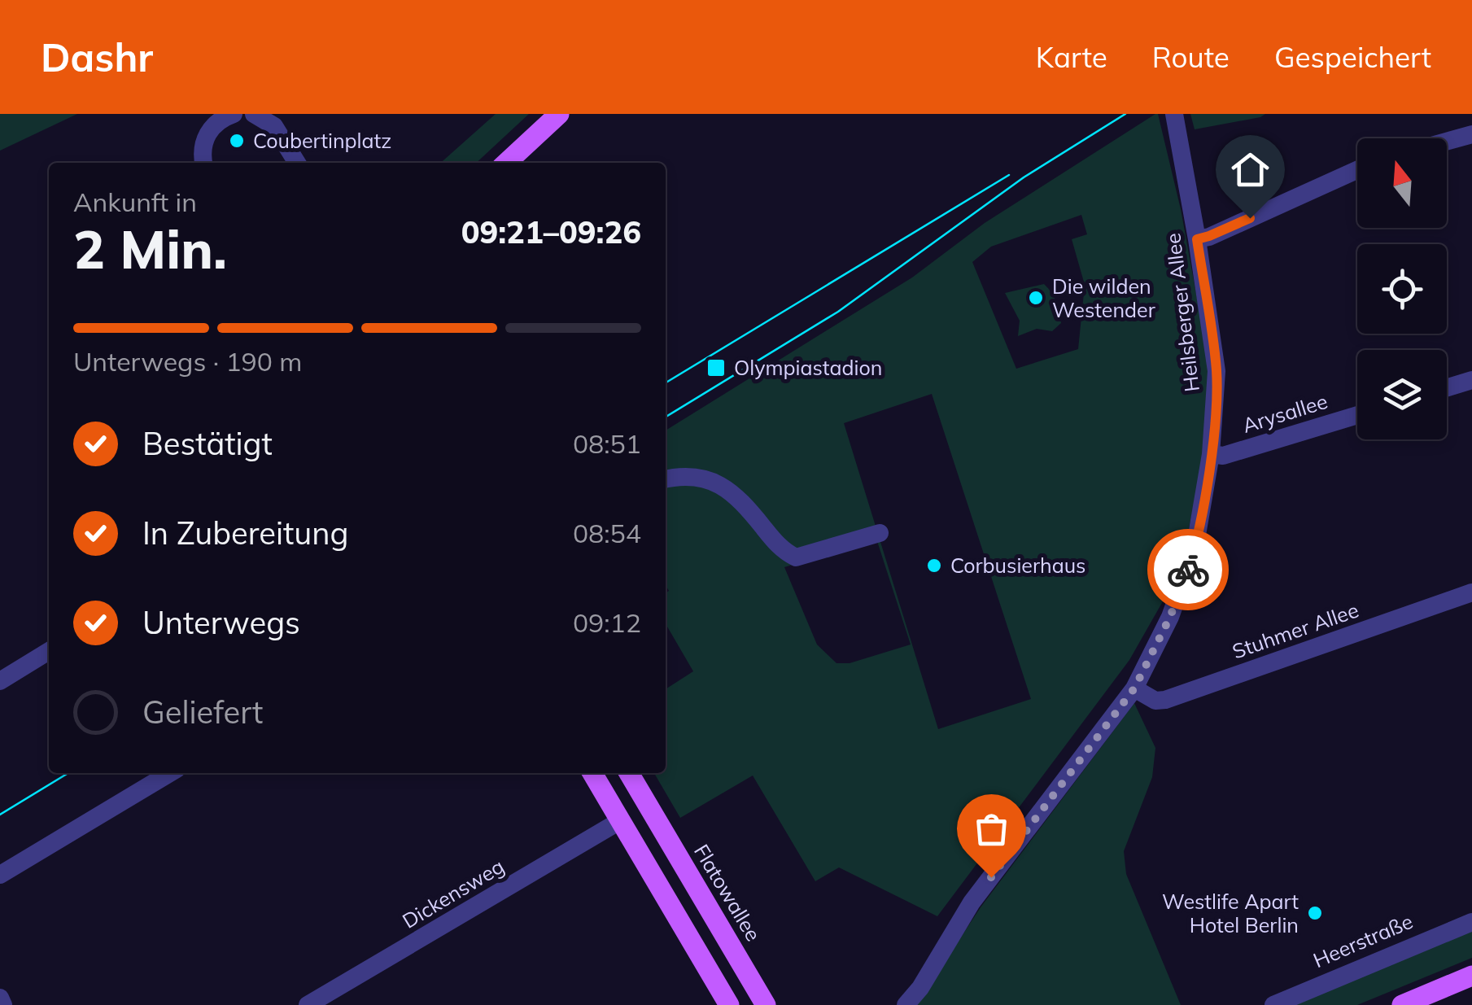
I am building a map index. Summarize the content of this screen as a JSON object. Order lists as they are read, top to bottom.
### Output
{
  "streets": {
    "main road": ["Flatowallee"],
    "street": [
      "Heilsberger Allee",
      "Arysallee",
      "Stuhmer Allee",
      "Dickensweg",
      "Heerstraße"
    ]
  },
  "crossings": [
    ["Heilsberger Allee", "Arysallee"],
    ["Heilsberger Allee", "Stuhmer Allee"]
  ],
  "places": {
    "other": [
      "Coubertinplatz",
      "Die wilden Westender",
      "Corbusierhaus",
      "Westlife Apart Hotel Berlin"
    ],
    "transit": ["Olympiastadion"]
  },
  "north": "top",
  "page": {
    "header": "Dashr",
    "nav": ["Karte", "Route", "Gespeichert"],
    "heading": ["2 Min.", "Ankunft in", "09:21–09:26"],
    "bar": "Unterwegs · 190 m",
    "list": [
      ["Bestätigt", "08:51"],
      ["In Zubereitung", "08:54"],
      ["Unterwegs", "09:12"],
      "Geliefert"
    ]
  }
}
